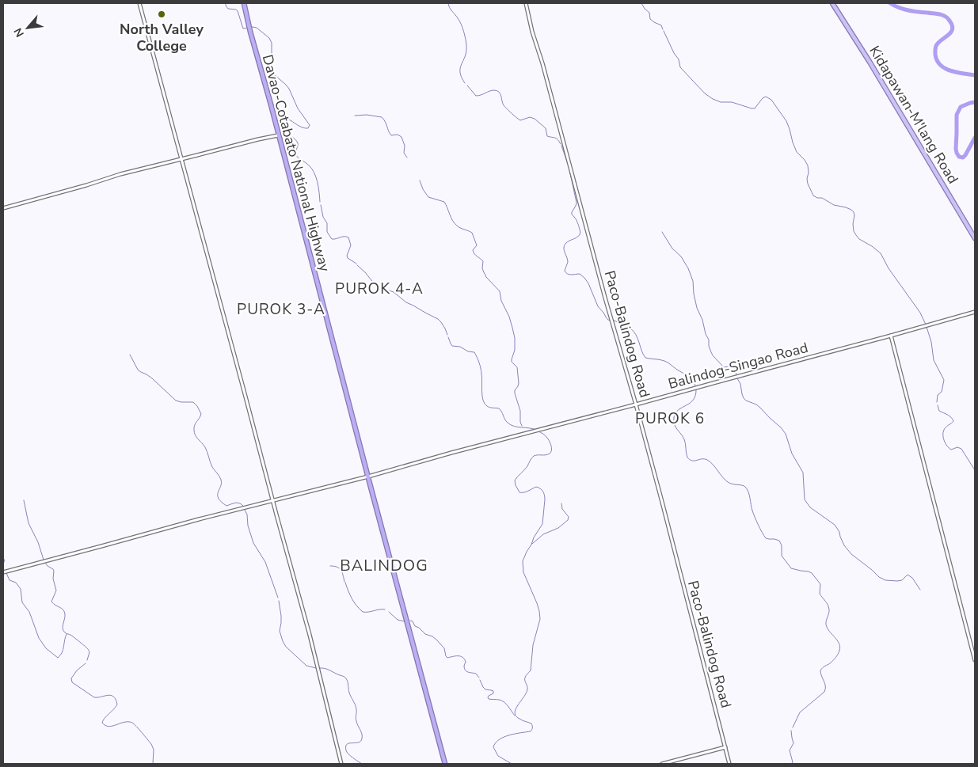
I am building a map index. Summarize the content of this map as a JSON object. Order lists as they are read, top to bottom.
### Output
{
  "streets": {
    "highway": ["Davao-Cotabato National Highway"],
    "main road": ["Kidapawan-M'lang Road"],
    "street": ["Paco-Balindog Road", "Balindog-Singao Road"]
  },
  "crossings": [
    ["Davao-Cotabato National Highway", "Balindog-Singao Road"],
    ["Paco-Balindog Road", "Balindog-Singao Road"]
  ],
  "districts": [
    "PUROK 4-A",
    "PUROK 3-A",
    "PUROK 6",
    "BALINDOG"
  ],
  "places": ["North Valley College"],
  "north": "bottom left"
}
